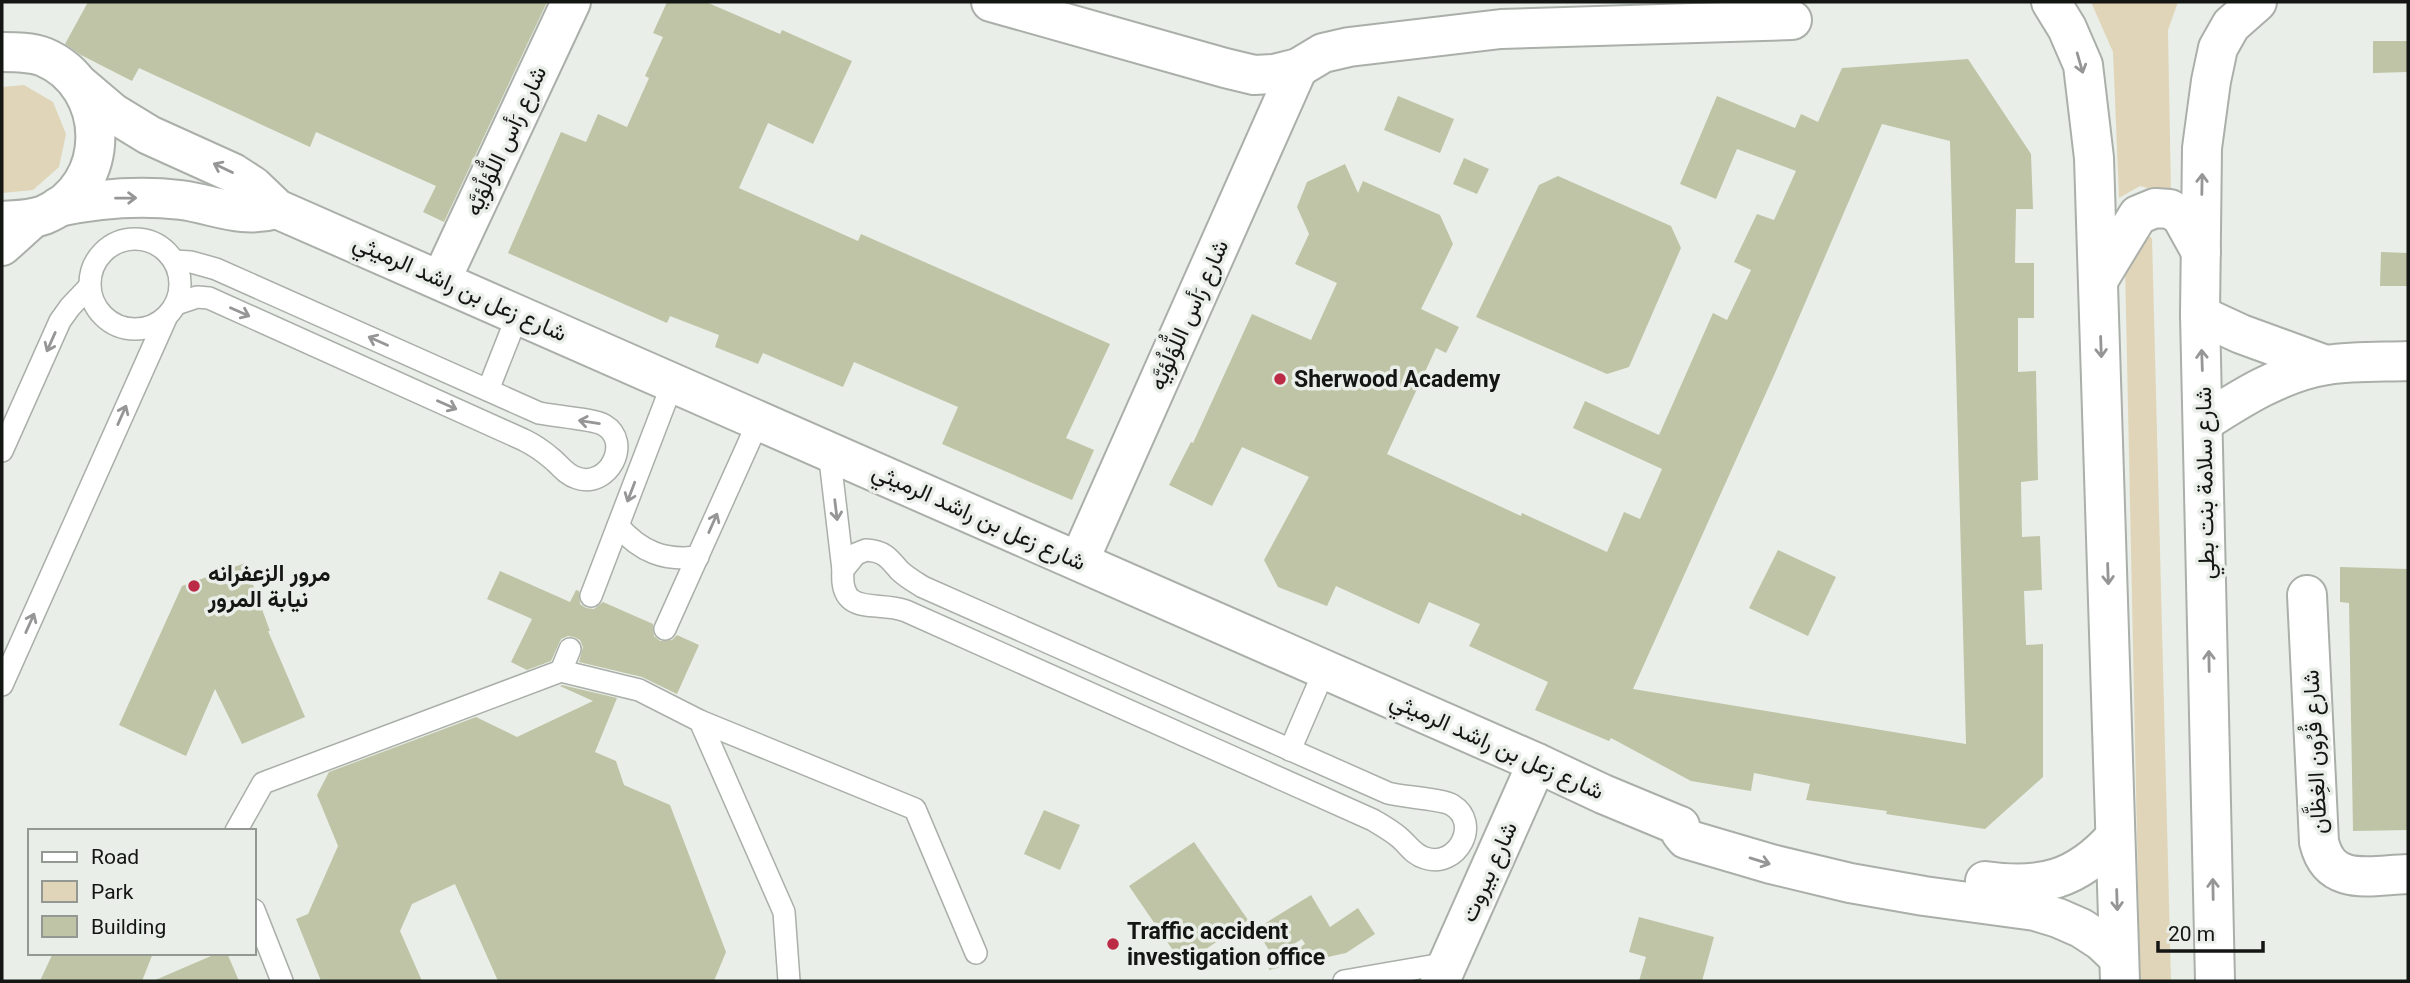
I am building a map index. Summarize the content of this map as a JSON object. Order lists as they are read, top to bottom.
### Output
{
  "streets": {
    "street": [
      "شارع رَأس اللُّؤلُؤيَّه",
      "شارع زعل بن راشد الرميثي",
      "شارع سلامة بنت بطي",
      "شارع قُرُون الغِظَّان",
      "شارع بيروت"
    ]
  },
  "crossings": [
    ["شارع رَأس اللُّؤلُؤيَّه", "شارع زعل بن راشد الرميثي"],
    ["شارع زعل بن راشد الرميثي", "شارع بيروت"]
  ],
  "places": ["Sherwood Academy", "مرور الزعفرانه نيابة المرور", "Traffic accident investigation office"],
  "legend": ["Road", "Park", "Building"],
  "scale_bar": "20 m"
}
